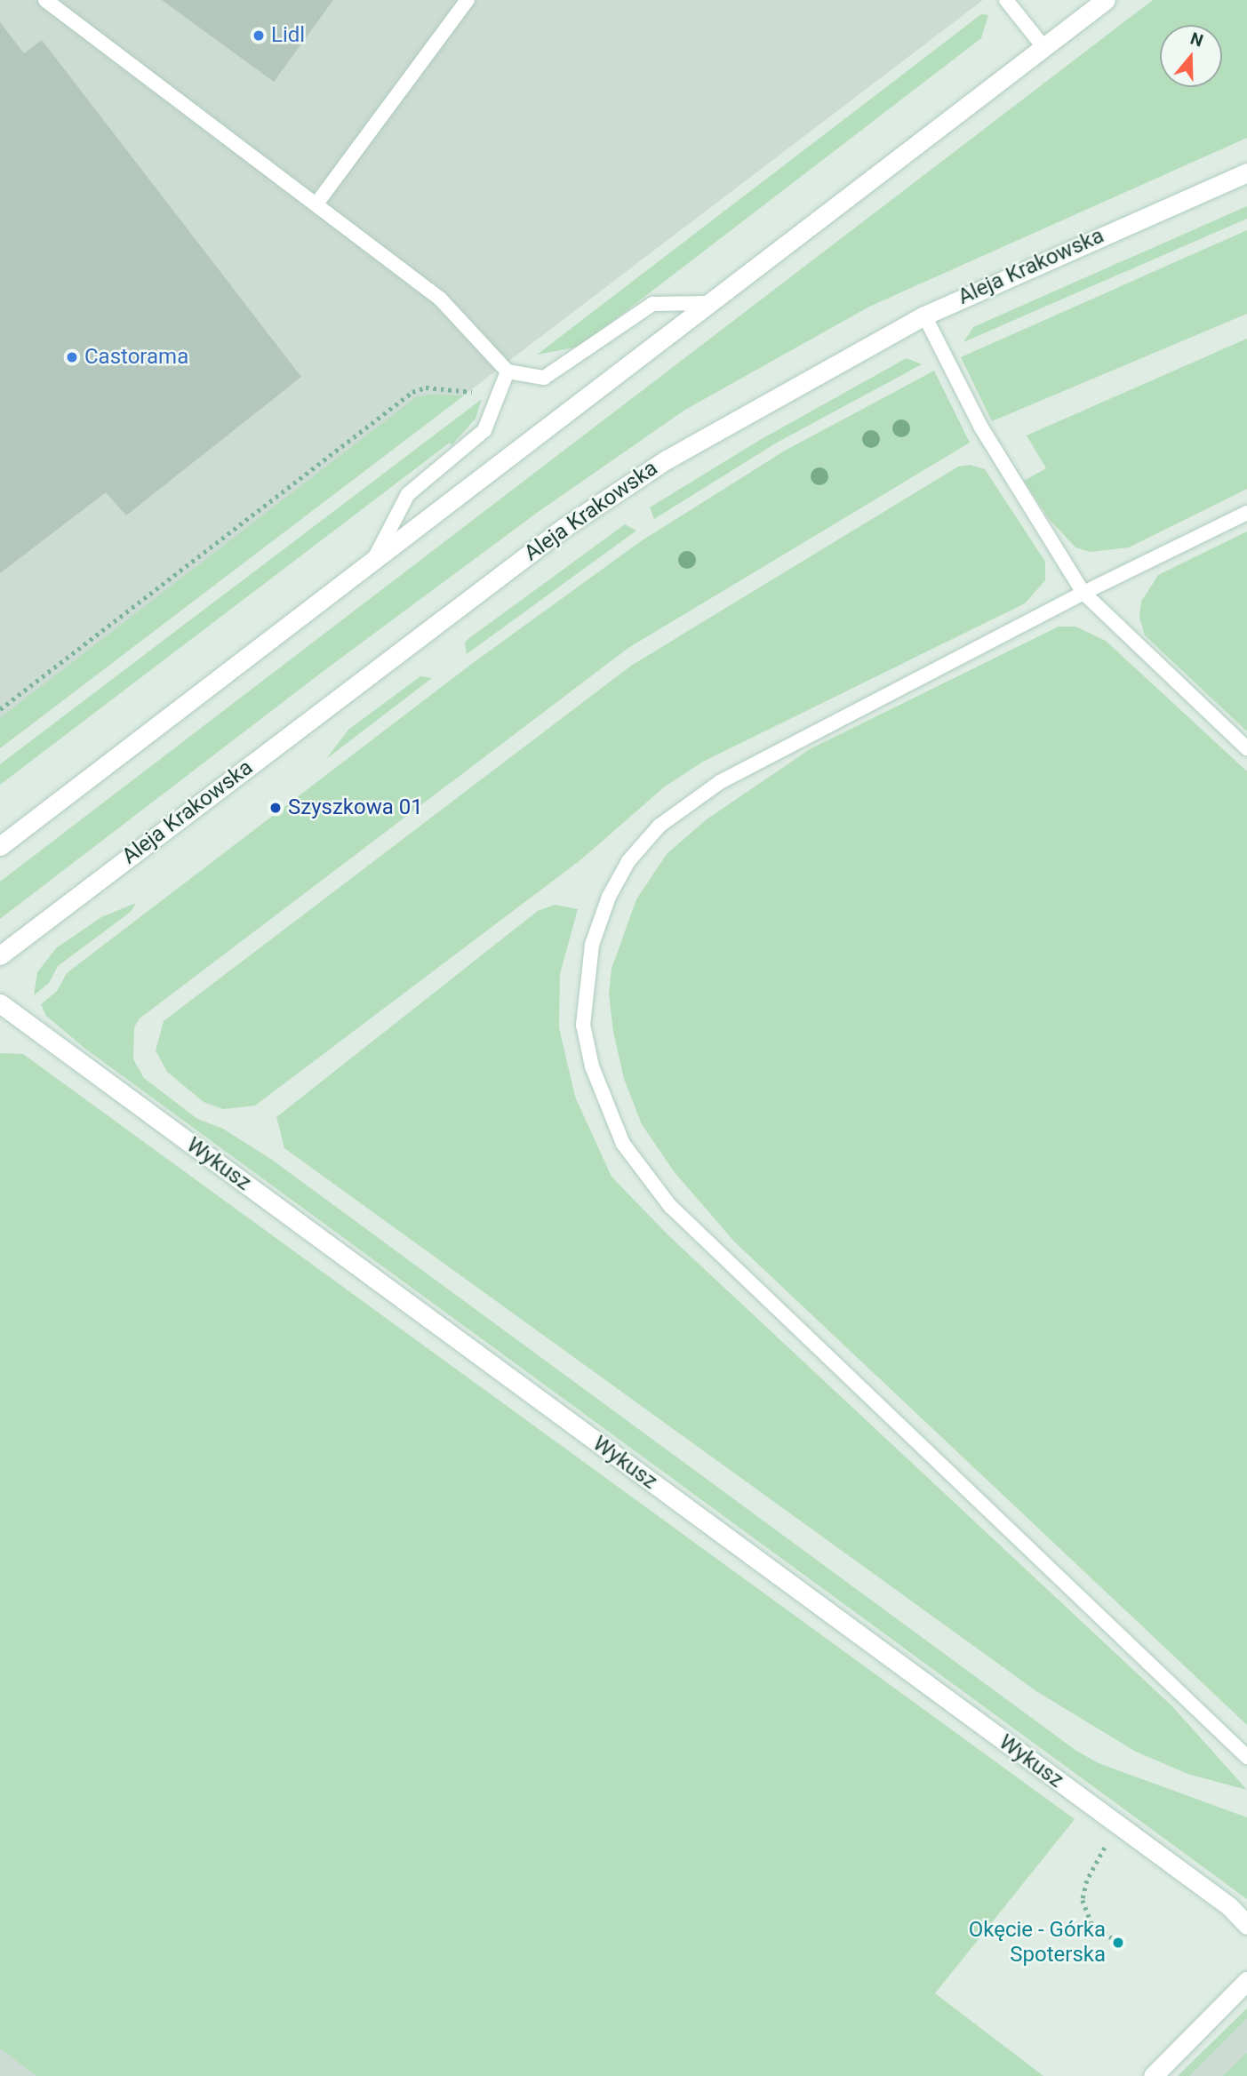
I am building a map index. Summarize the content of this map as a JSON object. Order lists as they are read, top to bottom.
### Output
{
  "streets": {
    "main road": ["Aleja Krakowska", "Wykusz"]
  },
  "places": [
    "Lidl",
    "Castorama",
    "Szyszkowa 01",
    "Okęcie - Górka Spoterska"
  ],
  "north": "top"
}
